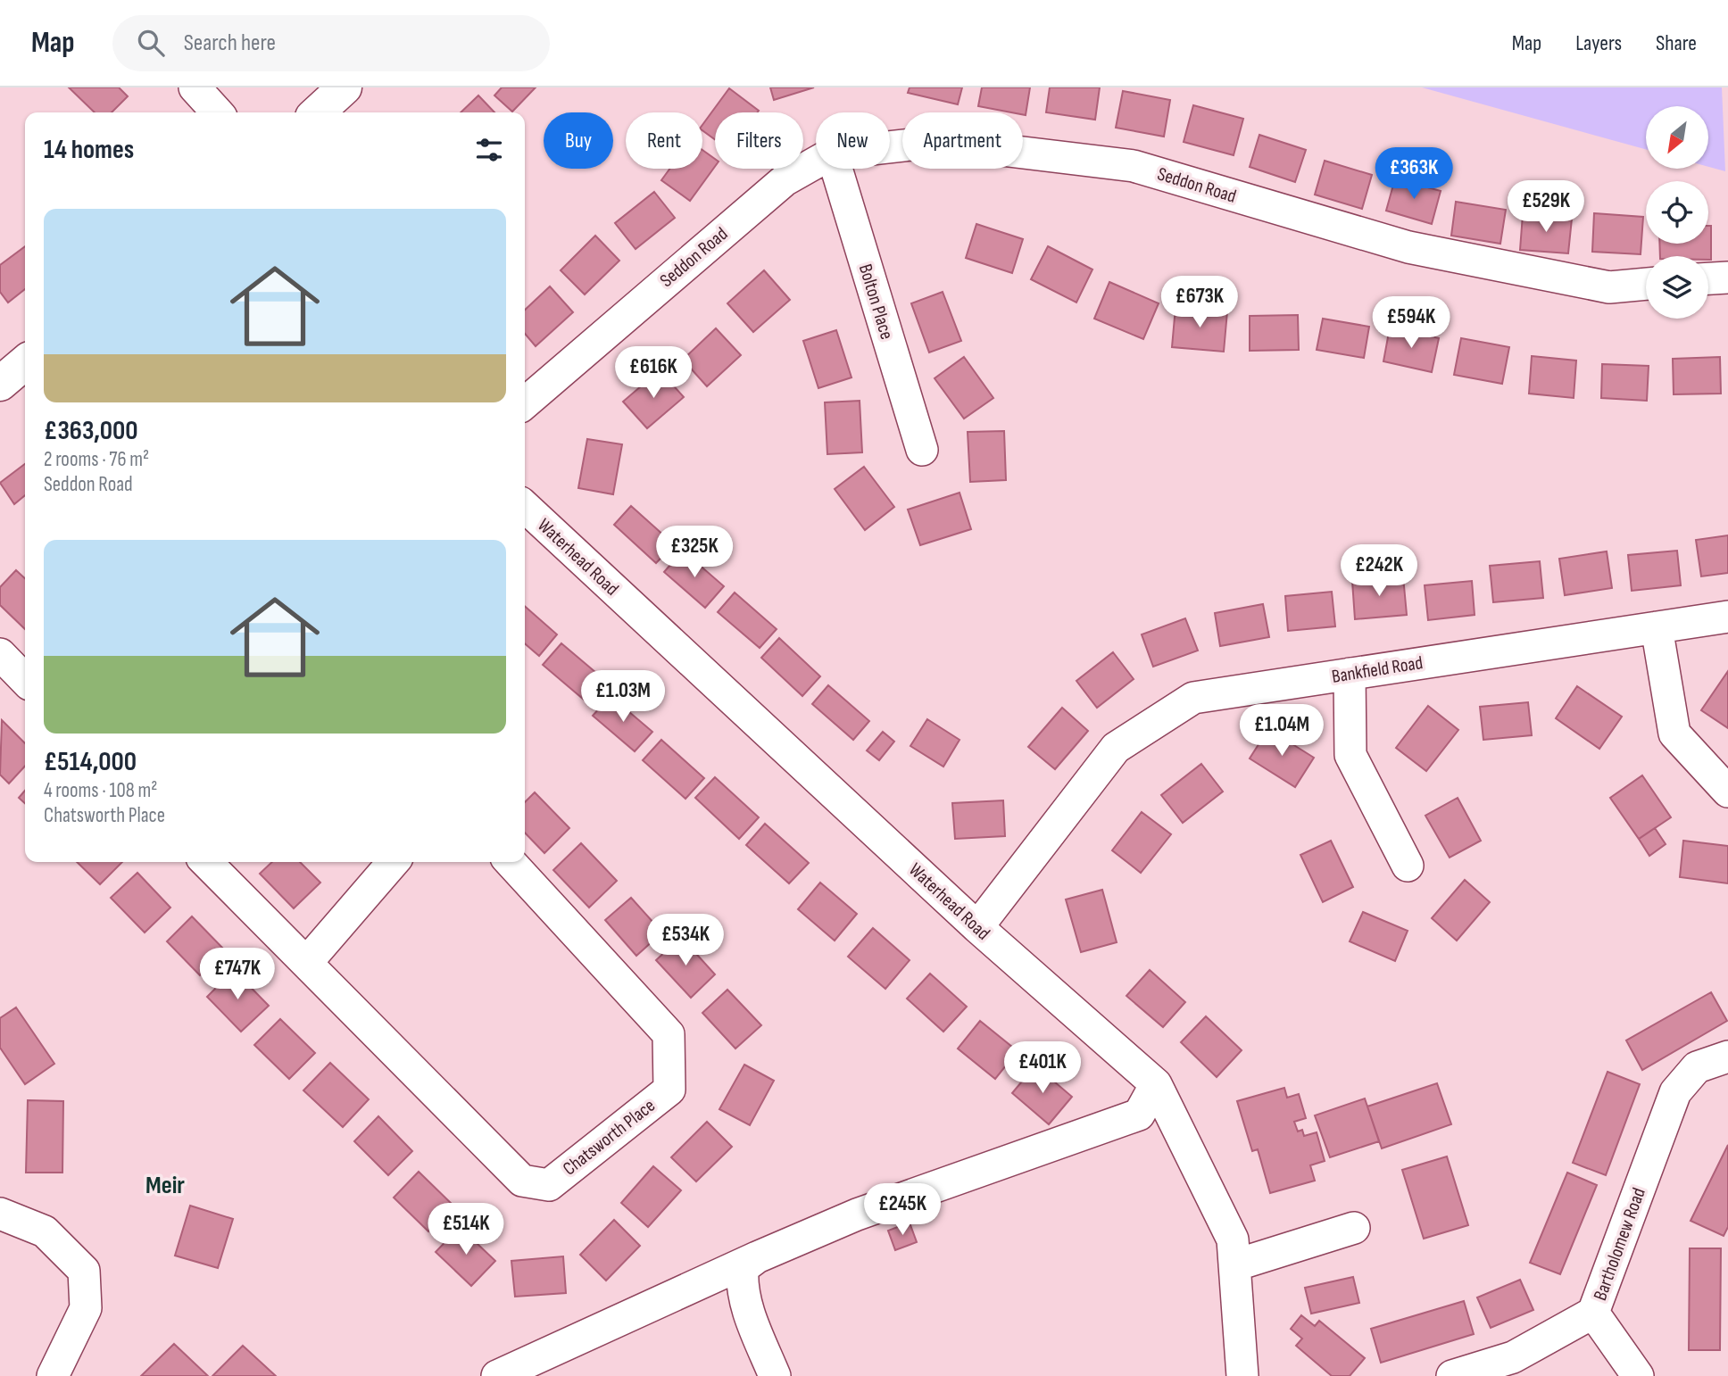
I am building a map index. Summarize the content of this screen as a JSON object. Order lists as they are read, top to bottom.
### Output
{
  "streets": {
    "street": [
      "Seddon Road",
      "Bolton Place",
      "Waterhead Road",
      "Bankfield Road",
      "Chatsworth Place",
      "Bartholomew Road"
    ]
  },
  "crossings": [
    ["Waterhead Road", "Bankfield Road"]
  ],
  "districts": ["Meir"],
  "north": "bottom left",
  "page": {
    "header": "Map",
    "search": "Search here",
    "nav": ["Map", "Layers", "Share"],
    "chip": [
      "Buy",
      "Rent",
      "Filters",
      "New",
      "Apartment"
    ],
    "heading": "14 homes",
    "price": [
      "£363K",
      "£529K",
      "£673K",
      "£594K",
      "£616K",
      "£325K",
      "£242K",
      "£1.03M",
      "£1.04M",
      "£534K",
      "£747K",
      "£401K",
      "£245K",
      "£514K"
    ],
    "list": [
      {
        "name": "£363,000",
        "note": "2 rooms · 76 m² · Seddon Road"
      },
      {
        "name": "£514,000",
        "note": "4 rooms · 108 m² · Chatsworth Place"
      }
    ]
  }
}
